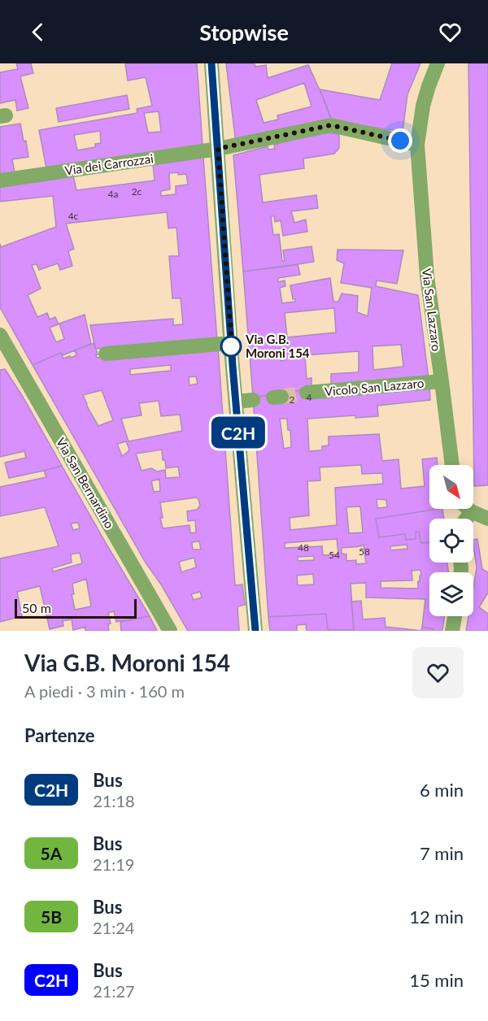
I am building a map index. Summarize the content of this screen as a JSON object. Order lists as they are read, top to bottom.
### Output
{
  "streets": {
    "street": [
      "Via dei Carrozzai",
      "Via San Lazzaro",
      "Vicolo San Lazzaro",
      "Via San Bernardino"
    ]
  },
  "crossings": [
    ["Via San Lazzaro", "Vicolo San Lazzaro"]
  ],
  "places": ["Via G.B. Moroni 154"],
  "lines": ["bus line C2H"],
  "house_numbers": [
    "2c",
    "4a",
    "4c",
    "4",
    "2",
    "48",
    "58",
    "54"
  ],
  "scale_bar": "50 m",
  "north": "bottom right",
  "page": {
    "header": "Stopwise",
    "on_map": "C2H",
    "scale": "50 m",
    "heading": [
      ["Via G.B. Moroni 154", "A piedi · 3 min · 160 m"],
      "Partenze"
    ],
    "list": [
      {
        "mark": "C2H",
        "name": "Bus",
        "note": "21:18",
        "value": "6 min"
      },
      {
        "mark": "5A",
        "name": "Bus",
        "note": "21:19",
        "value": "7 min"
      },
      {
        "mark": "5B",
        "name": "Bus",
        "note": "21:24",
        "value": "12 min"
      },
      {
        "mark": "C2H",
        "name": "Bus",
        "note": "21:27",
        "value": "15 min"
      }
    ]
  }
}
